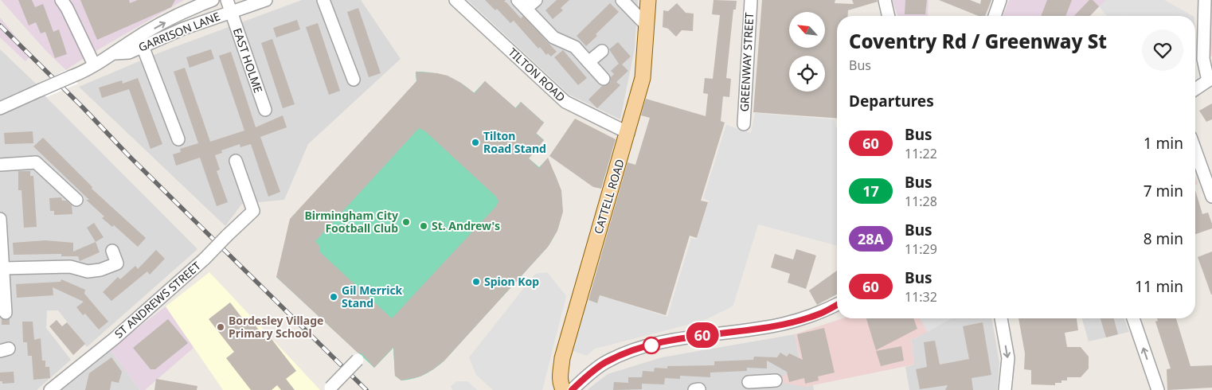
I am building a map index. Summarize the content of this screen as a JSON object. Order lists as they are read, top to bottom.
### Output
{
  "streets": {
    "main road": ["CATTELL ROAD"],
    "street": [
      "GARRISON LANE",
      "EAST HOLME",
      "GREENWAY STREET",
      "TILTON ROAD",
      "ST ANDREWS STREET"
    ]
  },
  "crossings": [
    ["GARRISON LANE", "EAST HOLME"],
    ["TILTON ROAD", "CATTELL ROAD"]
  ],
  "places": [
    "Tilton Road Stand",
    "Birmingham City Football Club",
    "St. Andrew's",
    "Spion Kop",
    "Gil Merrick Stand",
    "Bordesley Village Primary School"
  ],
  "lines": ["bus line 60"],
  "north": "top left",
  "page": {
    "on_map": "60",
    "heading": [
      ["Coventry Rd / Greenway St", "Bus"],
      "Departures"
    ],
    "list": [
      {
        "mark": "60",
        "name": "Bus",
        "note": "11:22",
        "value": "1 min"
      },
      {
        "mark": "17",
        "name": "Bus",
        "note": "11:28",
        "value": "7 min"
      },
      {
        "mark": "28A",
        "name": "Bus",
        "note": "11:29",
        "value": "8 min"
      },
      {
        "mark": "60",
        "name": "Bus",
        "note": "11:32",
        "value": "11 min"
      }
    ]
  }
}
